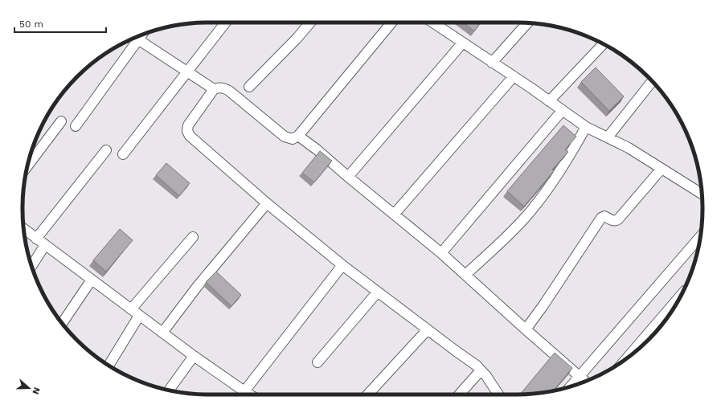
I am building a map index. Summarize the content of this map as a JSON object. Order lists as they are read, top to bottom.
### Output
{
  "scale_bar": "50 m",
  "north": "right"
}
